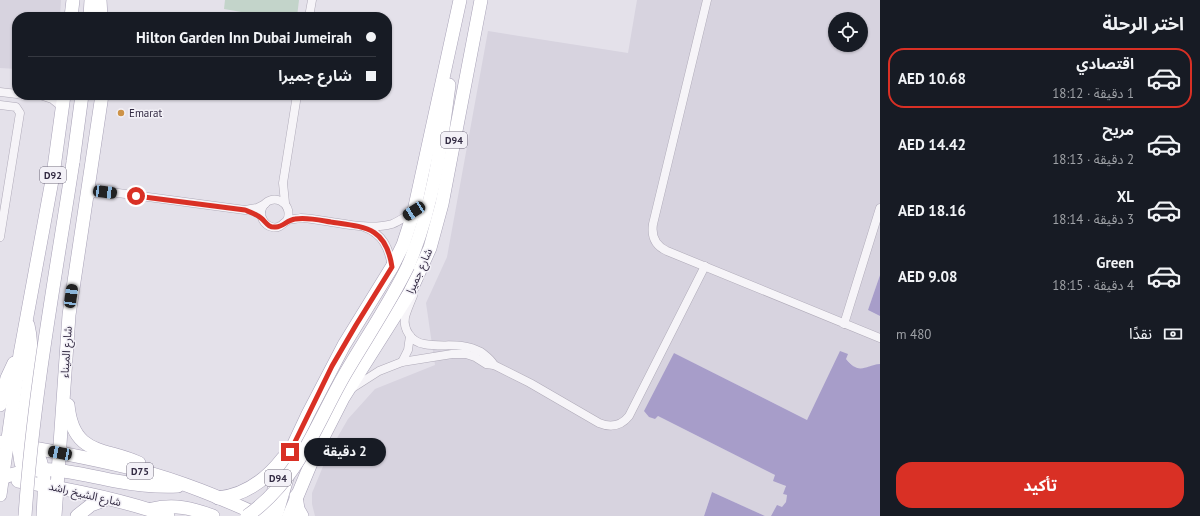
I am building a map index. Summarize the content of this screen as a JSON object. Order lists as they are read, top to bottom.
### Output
{
  "streets": {
    "main road": [
      "D94",
      "D92",
      "شارع جميرا",
      "شارع الميناء",
      "D75",
      "شارع الشيخ راشد"
    ]
  },
  "crossings": [
    ["D92", "D75"],
    ["D92", "شارع الشيخ راشد"],
    ["شارع الميناء", "D75"],
    ["شارع الميناء", "شارع الشيخ راشد"]
  ],
  "places": ["Emarat"],
  "page": {
    "heading": "اختر الرحلة",
    "banner": ["Hilton Garden Inn Dubai Jumeirah", "شارع جميرا"],
    "list": [
      {
        "name": "اقتصادي",
        "note": "1 دقيقة · 18:12",
        "value": "AED 10.68"
      },
      {
        "name": "مريح",
        "note": "2 دقيقة · 18:13",
        "value": "AED 14.42"
      },
      {
        "name": "XL",
        "note": "3 دقيقة · 18:14",
        "value": "AED 18.16"
      },
      {
        "name": "Green",
        "note": "4 دقيقة · 18:15",
        "value": "AED 9.08"
      }
    ],
    "pay": ["نقدًا", "480 m"],
    "bubble": "2 دقيقة",
    "buttons": "تأكيد"
  }
}
